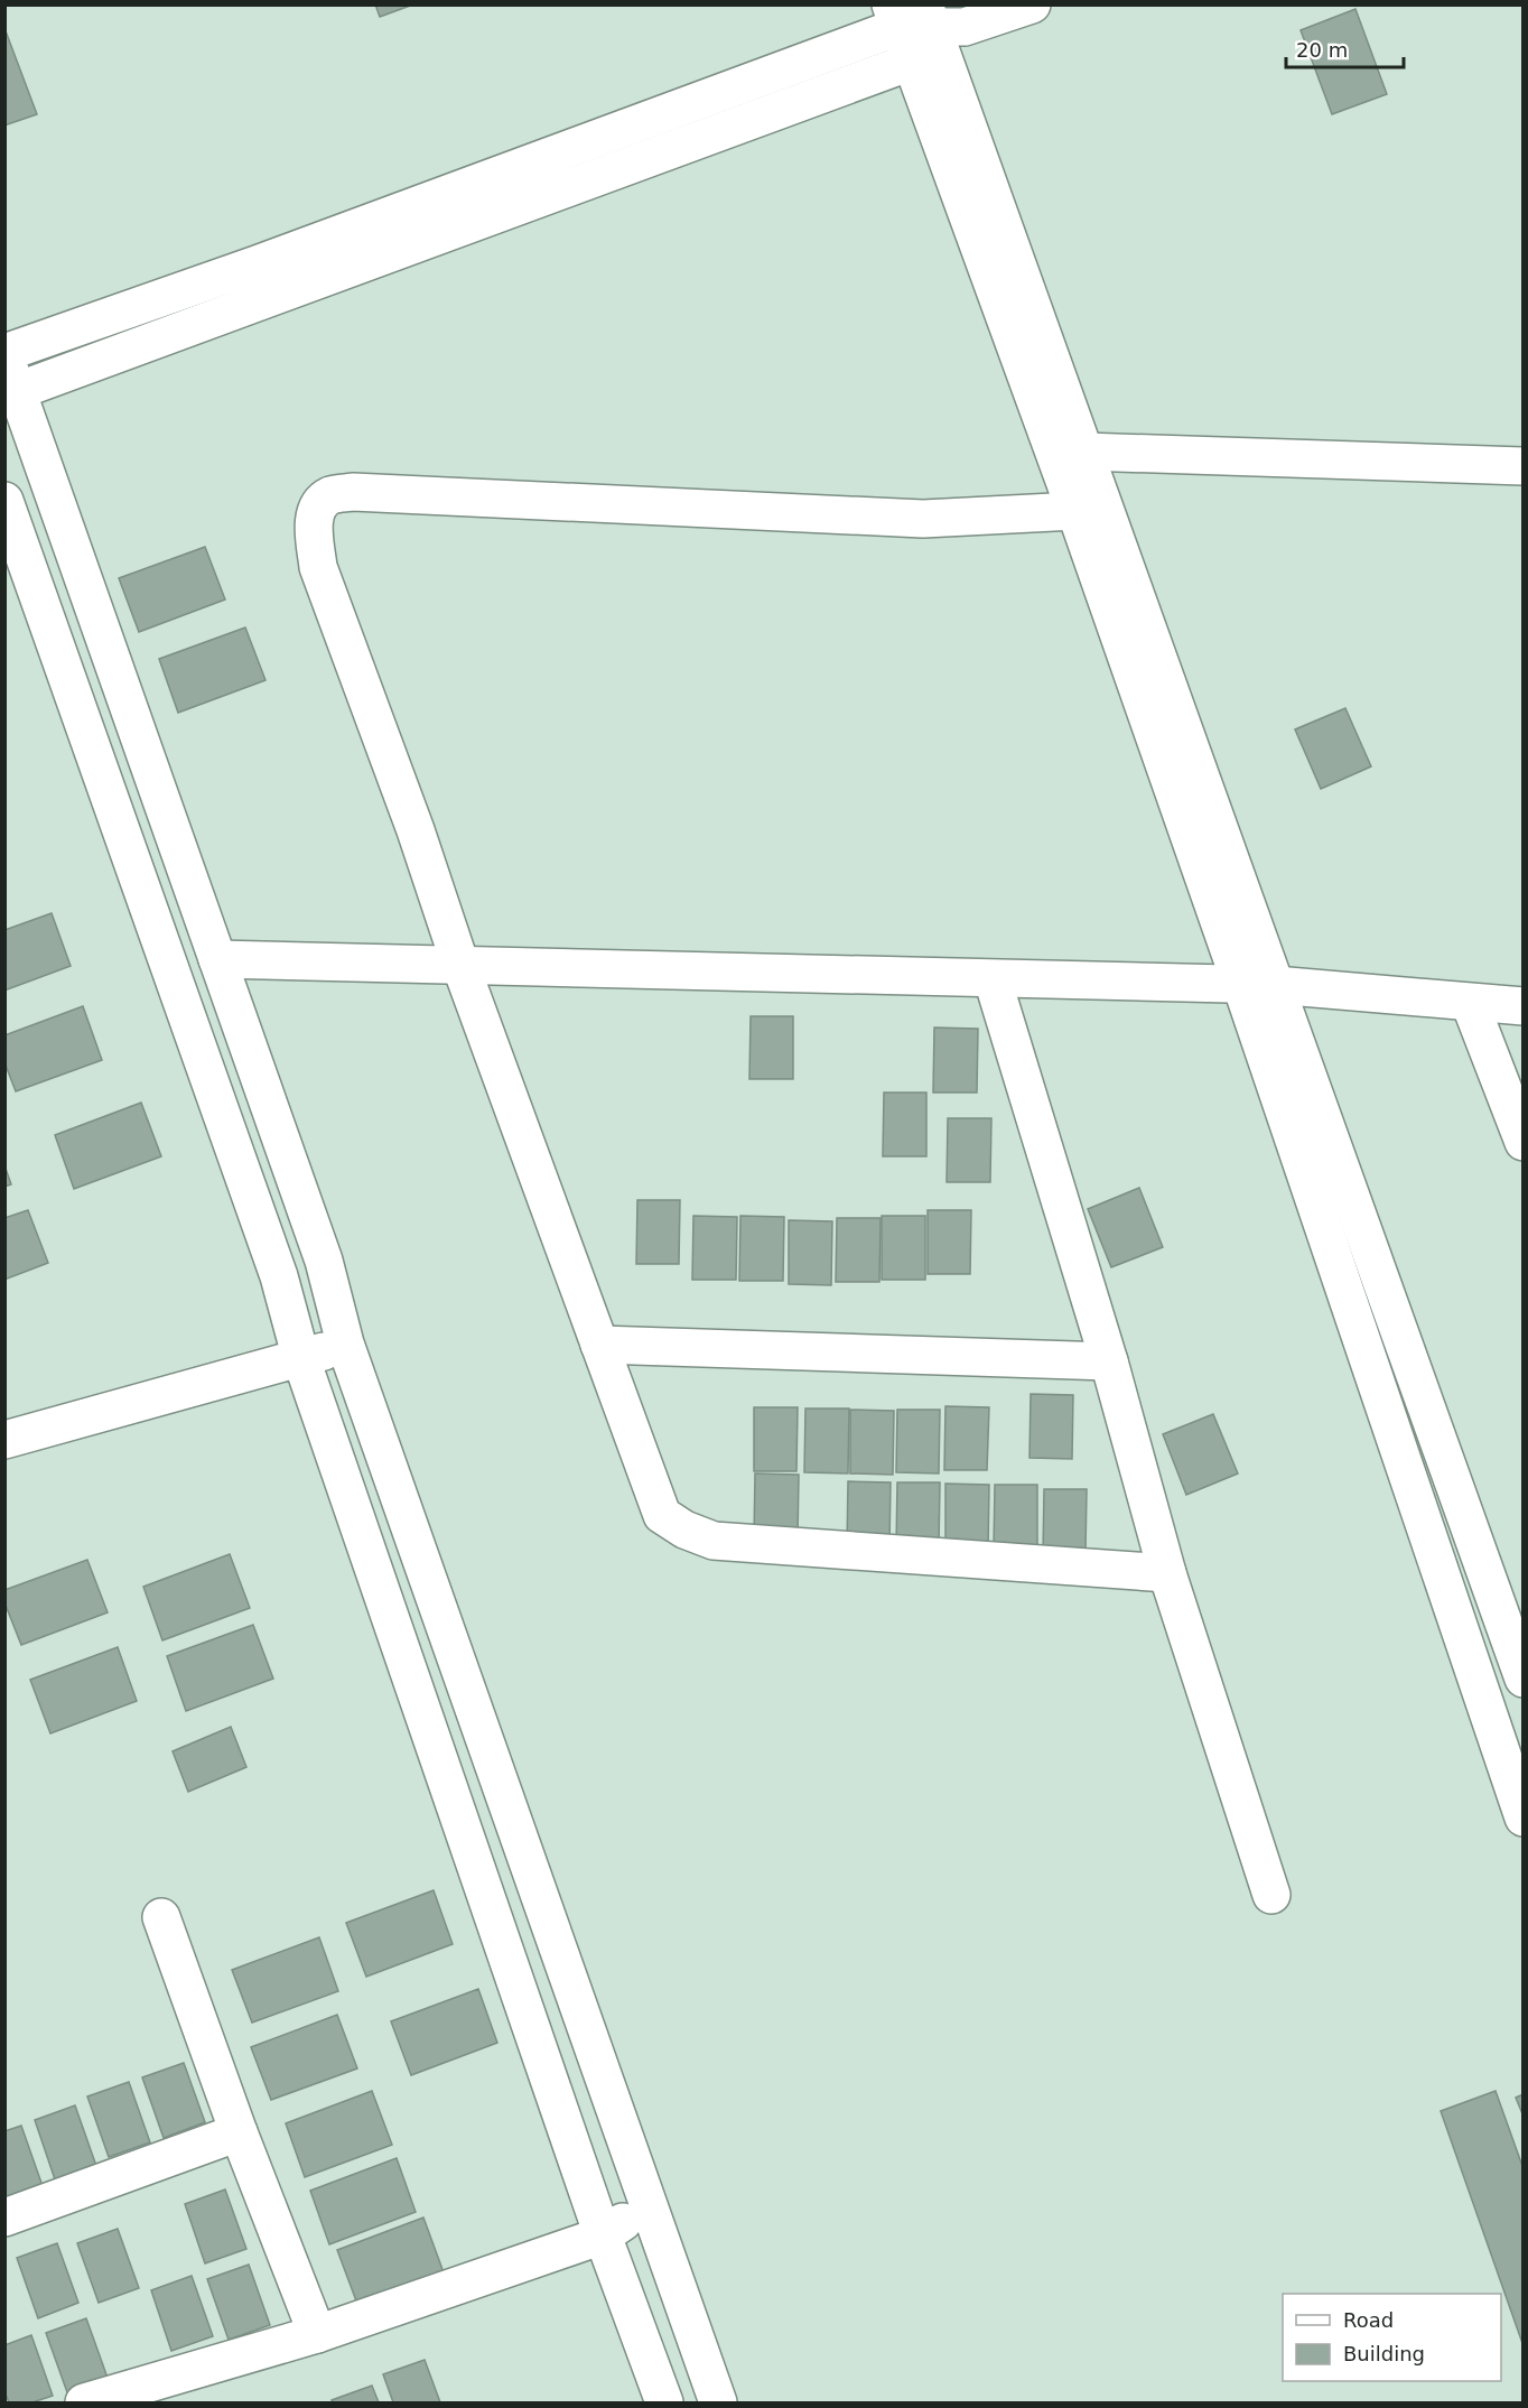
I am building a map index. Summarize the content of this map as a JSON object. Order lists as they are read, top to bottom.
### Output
{
  "legend": ["Road", "Building"],
  "scale_bar": "20 m"
}
